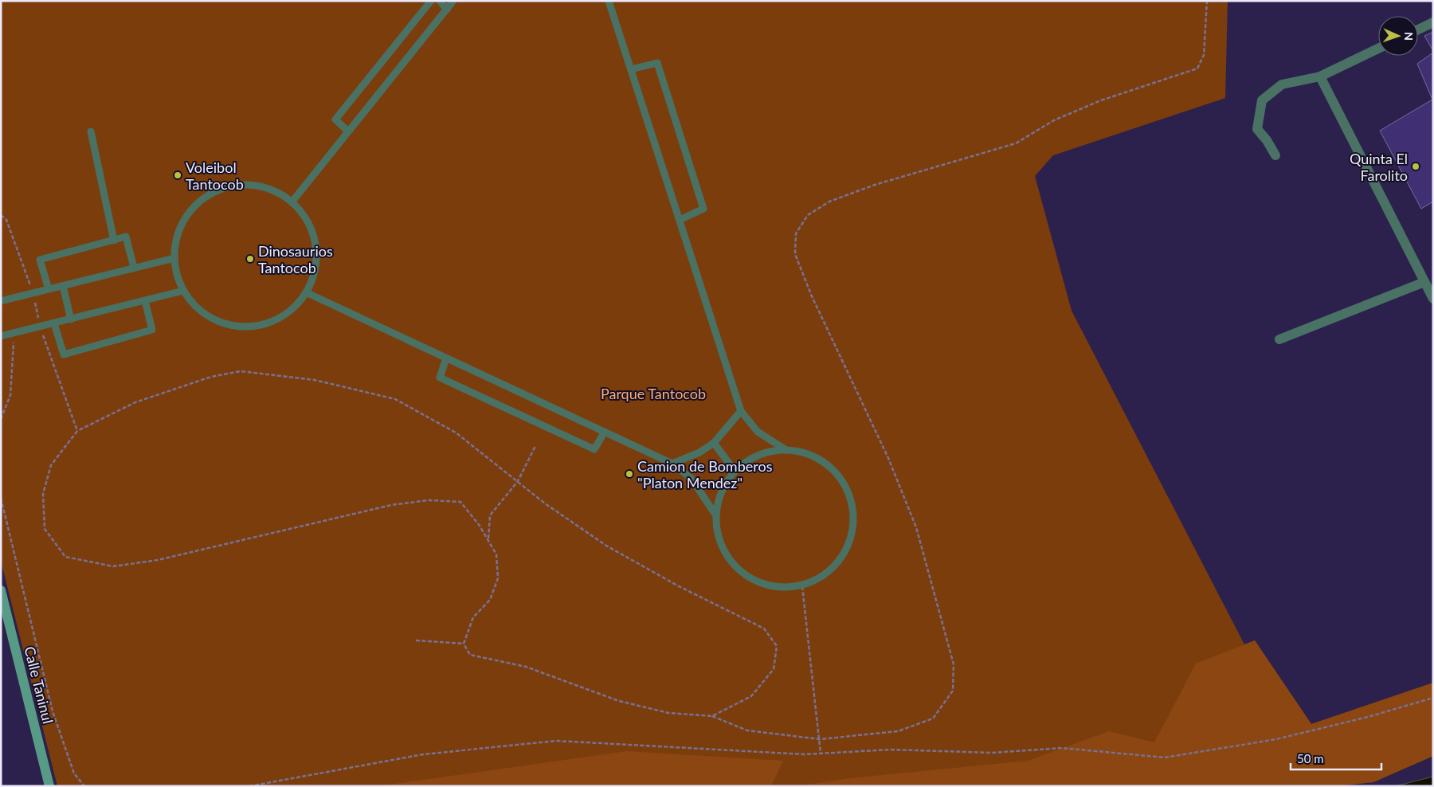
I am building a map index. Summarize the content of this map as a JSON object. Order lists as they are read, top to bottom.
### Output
{
  "streets": {
    "street": ["Calle Taninul"]
  },
  "parks": ["Parque Tantocob"],
  "places": [
    "Quinta El Farolito",
    "Voleibol Tantocob",
    "Dinosaurios Tantocob",
    "Camion de Bomberos \"Platon Mendez\""
  ],
  "scale_bar": "50 m",
  "north": "right"
}
